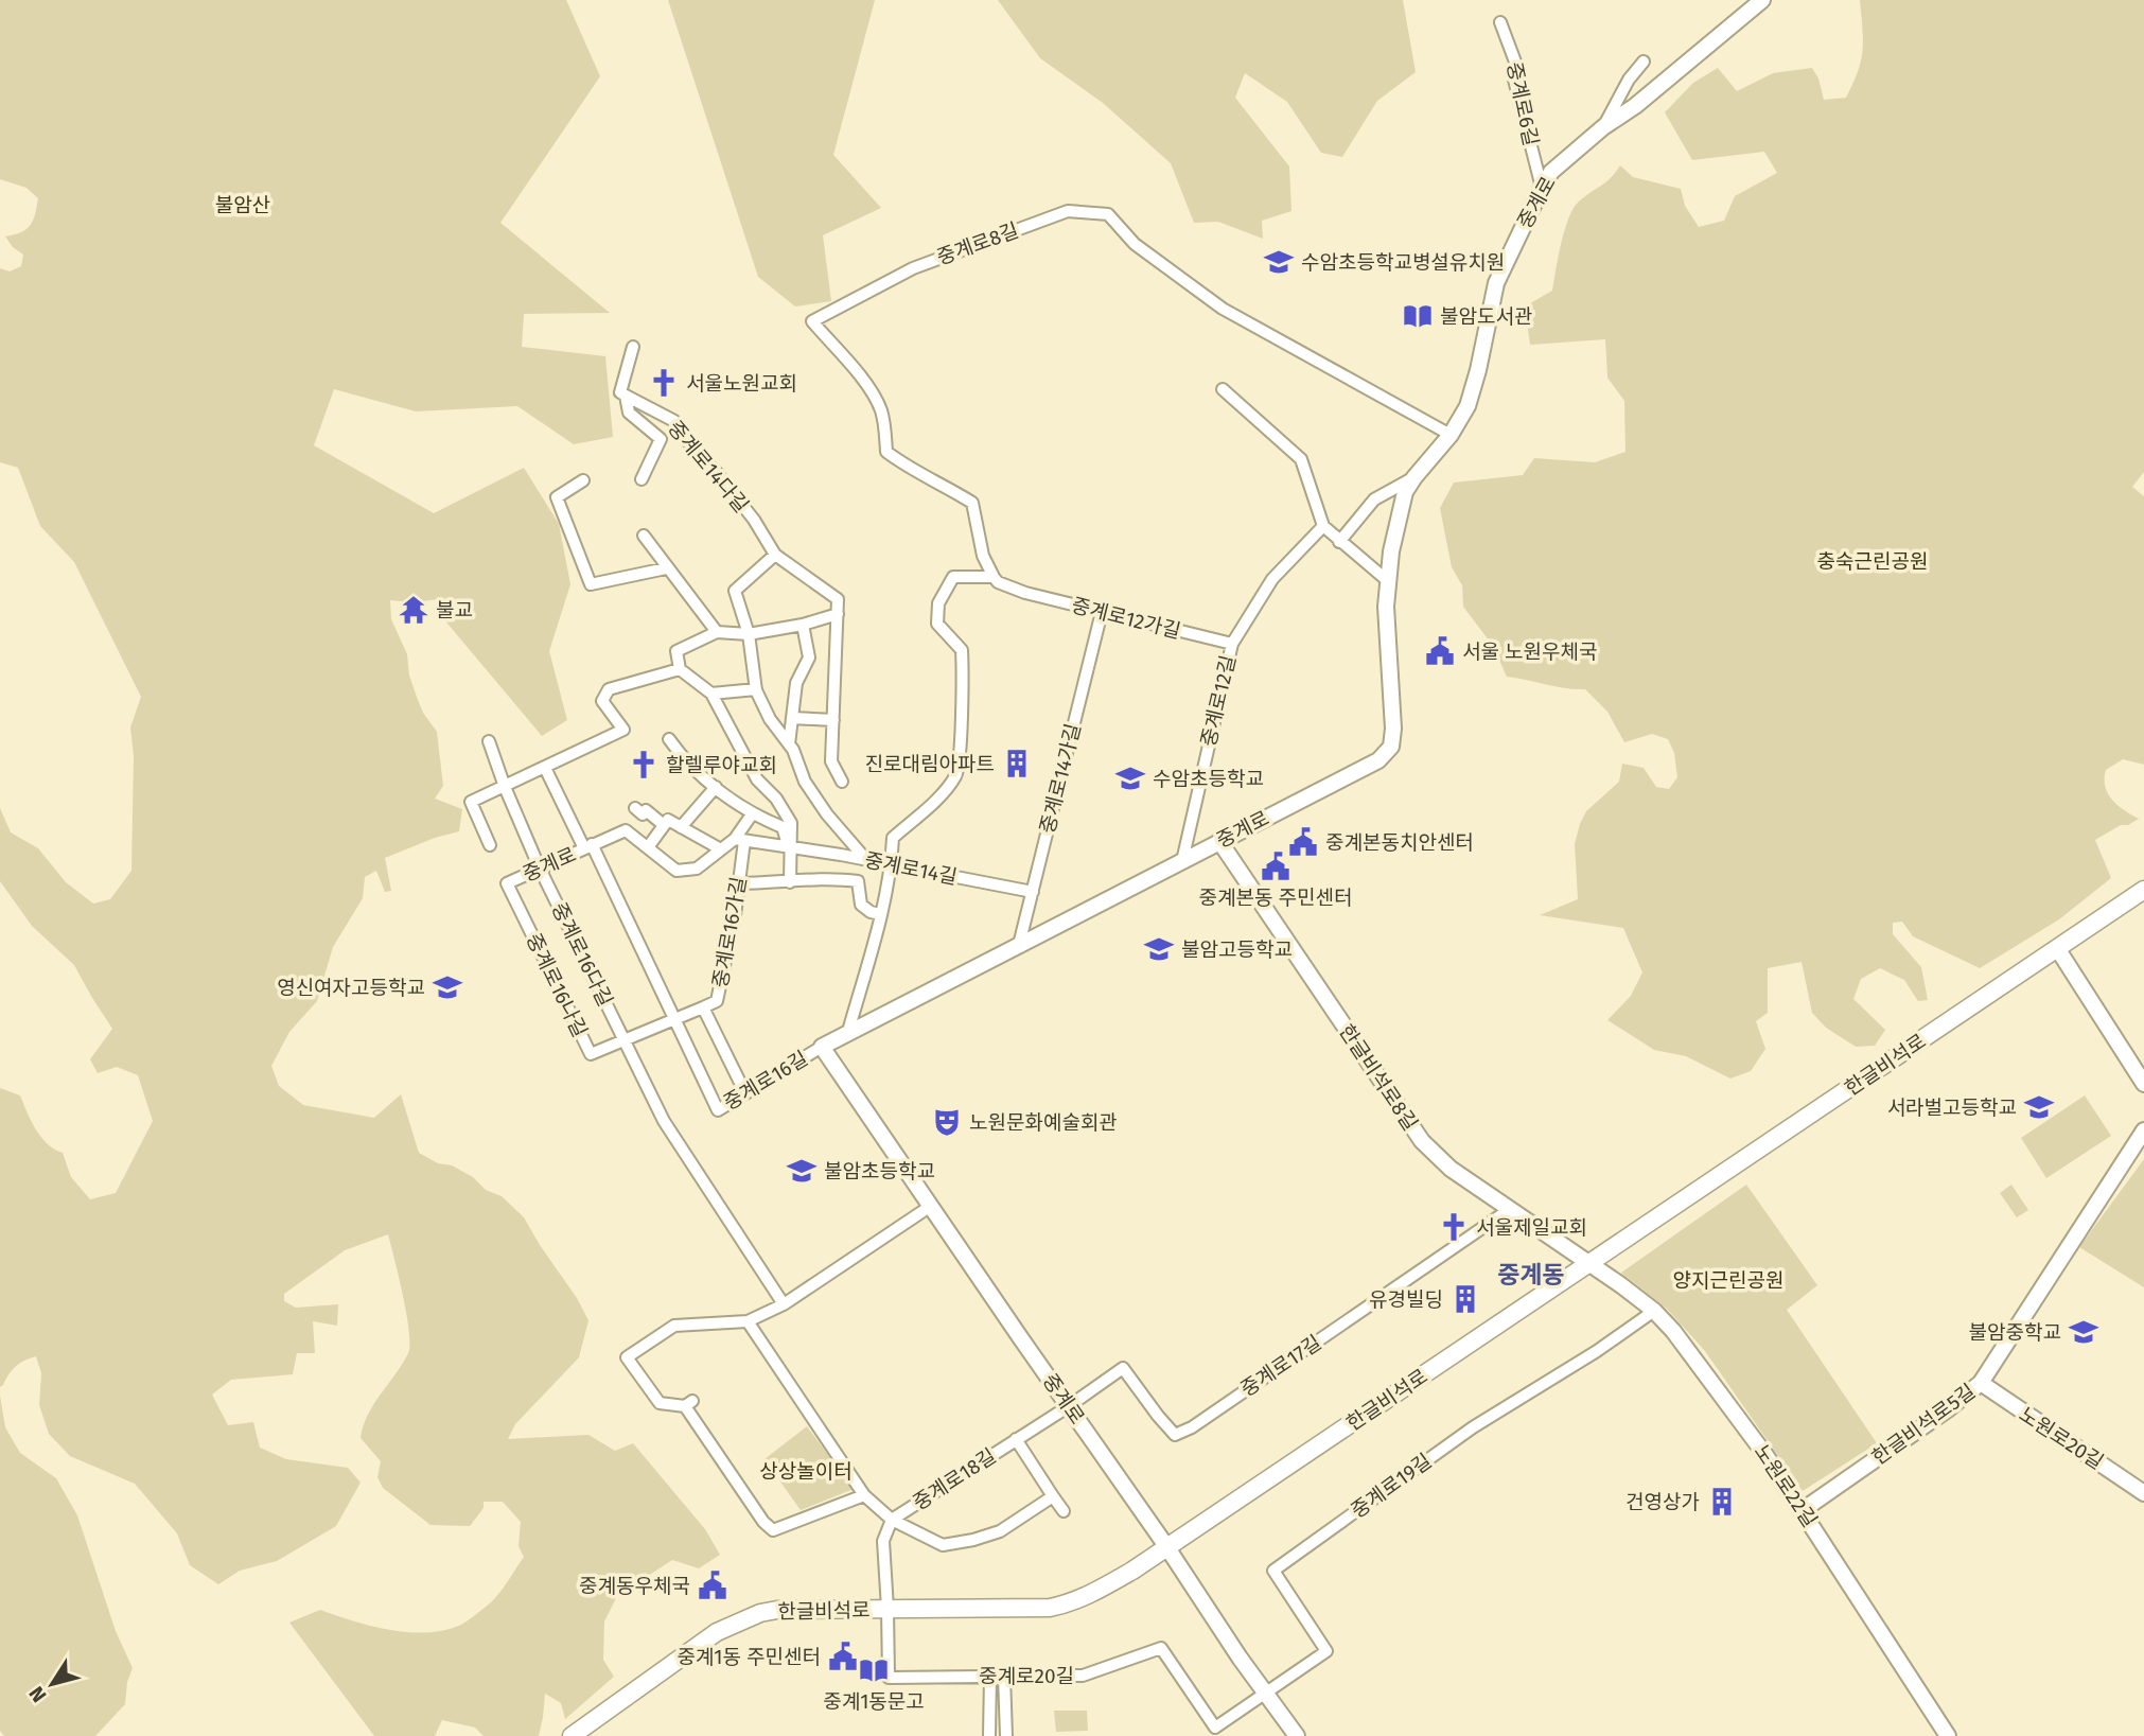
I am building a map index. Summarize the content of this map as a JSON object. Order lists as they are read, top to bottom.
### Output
{
  "streets": {
    "main road": ["한글비석로"],
    "street": [
      "중계로6길",
      "중계로",
      "중계로8길",
      "중계로14다길",
      "중계로12가길",
      "중계로12길",
      "중계로14가길",
      "중계로14길",
      "중계로16가길",
      "중계로16다길",
      "중계로16나길",
      "한글비석로8길",
      "중계로16길",
      "중계로17길",
      "한글비석로5길",
      "노원로20길",
      "중계로18길",
      "중계로19길",
      "노원로22길",
      "중계로20길"
    ]
  },
  "crossings": [
    ["중계로6길", "중계로"],
    ["중계로", "중계로8길"],
    ["중계로", "중계로12길"],
    ["중계로", "중계로14가길"],
    ["중계로", "중계로16다길"],
    ["중계로", "중계로16나길"],
    ["중계로", "한글비석로"],
    ["중계로", "한글비석로8길"],
    ["중계로", "중계로16길"],
    ["중계로", "중계로17길"],
    ["중계로", "중계로18길"],
    ["중계로", "중계로19길"],
    ["중계로", "중계로20길"],
    ["중계로8길", "중계로12가길"],
    ["중계로12가길", "중계로12길"],
    ["중계로12가길", "중계로14가길"],
    ["중계로14가길", "중계로14길"],
    ["중계로14길", "중계로16가길"],
    ["중계로16가길", "중계로16길"],
    ["중계로16다길", "중계로16나길"],
    ["중계로16나길", "중계로16길"],
    ["한글비석로", "한글비석로8길"],
    ["한글비석로", "중계로18길"],
    ["한글비석로", "노원로22길"],
    ["한글비석로", "중계로20길"],
    ["한글비석로8길", "중계로17길"],
    ["한글비석로8길", "노원로22길"],
    ["중계로17길", "중계로18길"],
    ["한글비석로5길", "노원로20길"],
    ["한글비석로5길", "노원로22길"],
    ["중계로18길", "중계로20길"],
    ["중계로19길", "노원로22길"],
    ["중계로19길", "중계로20길"]
  ],
  "districts": ["중계동"],
  "parks": [
    "불암산",
    "충숙근린공원",
    "양지근린공원",
    "상상놀이터"
  ],
  "places": {
    "school or university": [
      "수암초등학교병설유치원",
      "수암초등학교",
      "불암고등학교",
      "영신여자고등학교",
      "서라벌고등학교",
      "불암초등학교",
      "불암중학교"
    ],
    "library": ["불암도서관", "중계1동문고"],
    "church": ["서울노원교회", "할렐루야교회", "서울제일교회"],
    "temple": ["불교"],
    "public building": [
      "서울 노원우체국",
      "중계본동치안센터",
      "중계본동 주민센터",
      "중계동우체국",
      "중계1동 주민센터"
    ],
    "building": ["진로대림아파트", "유경빌딩", "건영상가"],
    "theatre": ["노원문화예술회관"]
  },
  "north": "bottom left"
}
